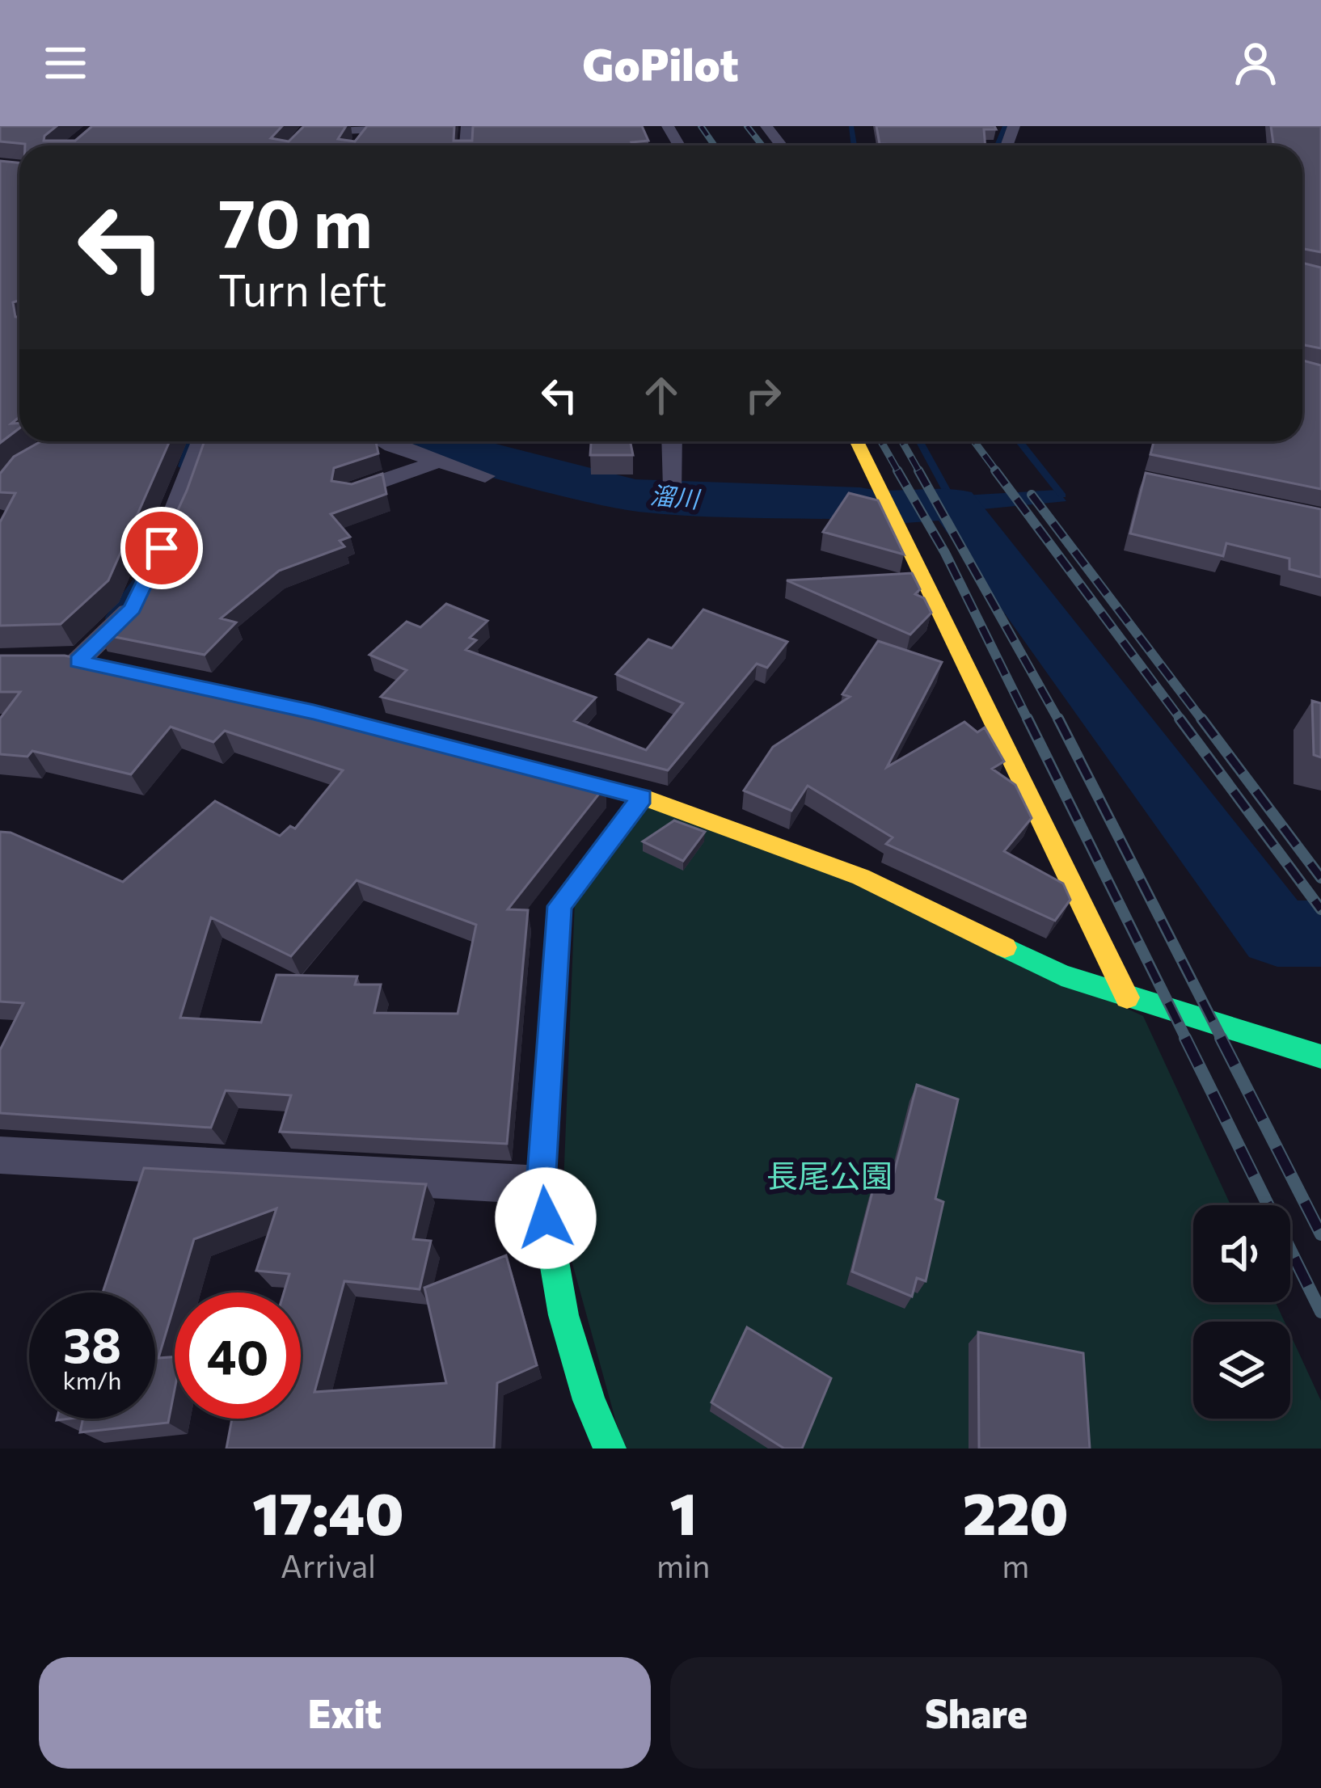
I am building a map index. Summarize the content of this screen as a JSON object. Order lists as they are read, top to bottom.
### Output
{
  "water": ["溜川"],
  "parks": ["長尾公園"],
  "page": {
    "header": "GoPilot",
    "turn": ["70 m", "Turn left"],
    "speed": "38 km/h",
    "limit": "40",
    "eta": [
      "17:40",
      "Arrival",
      "1",
      "min",
      "220",
      "m"
    ],
    "buttons": ["Exit", "Share"]
  }
}
